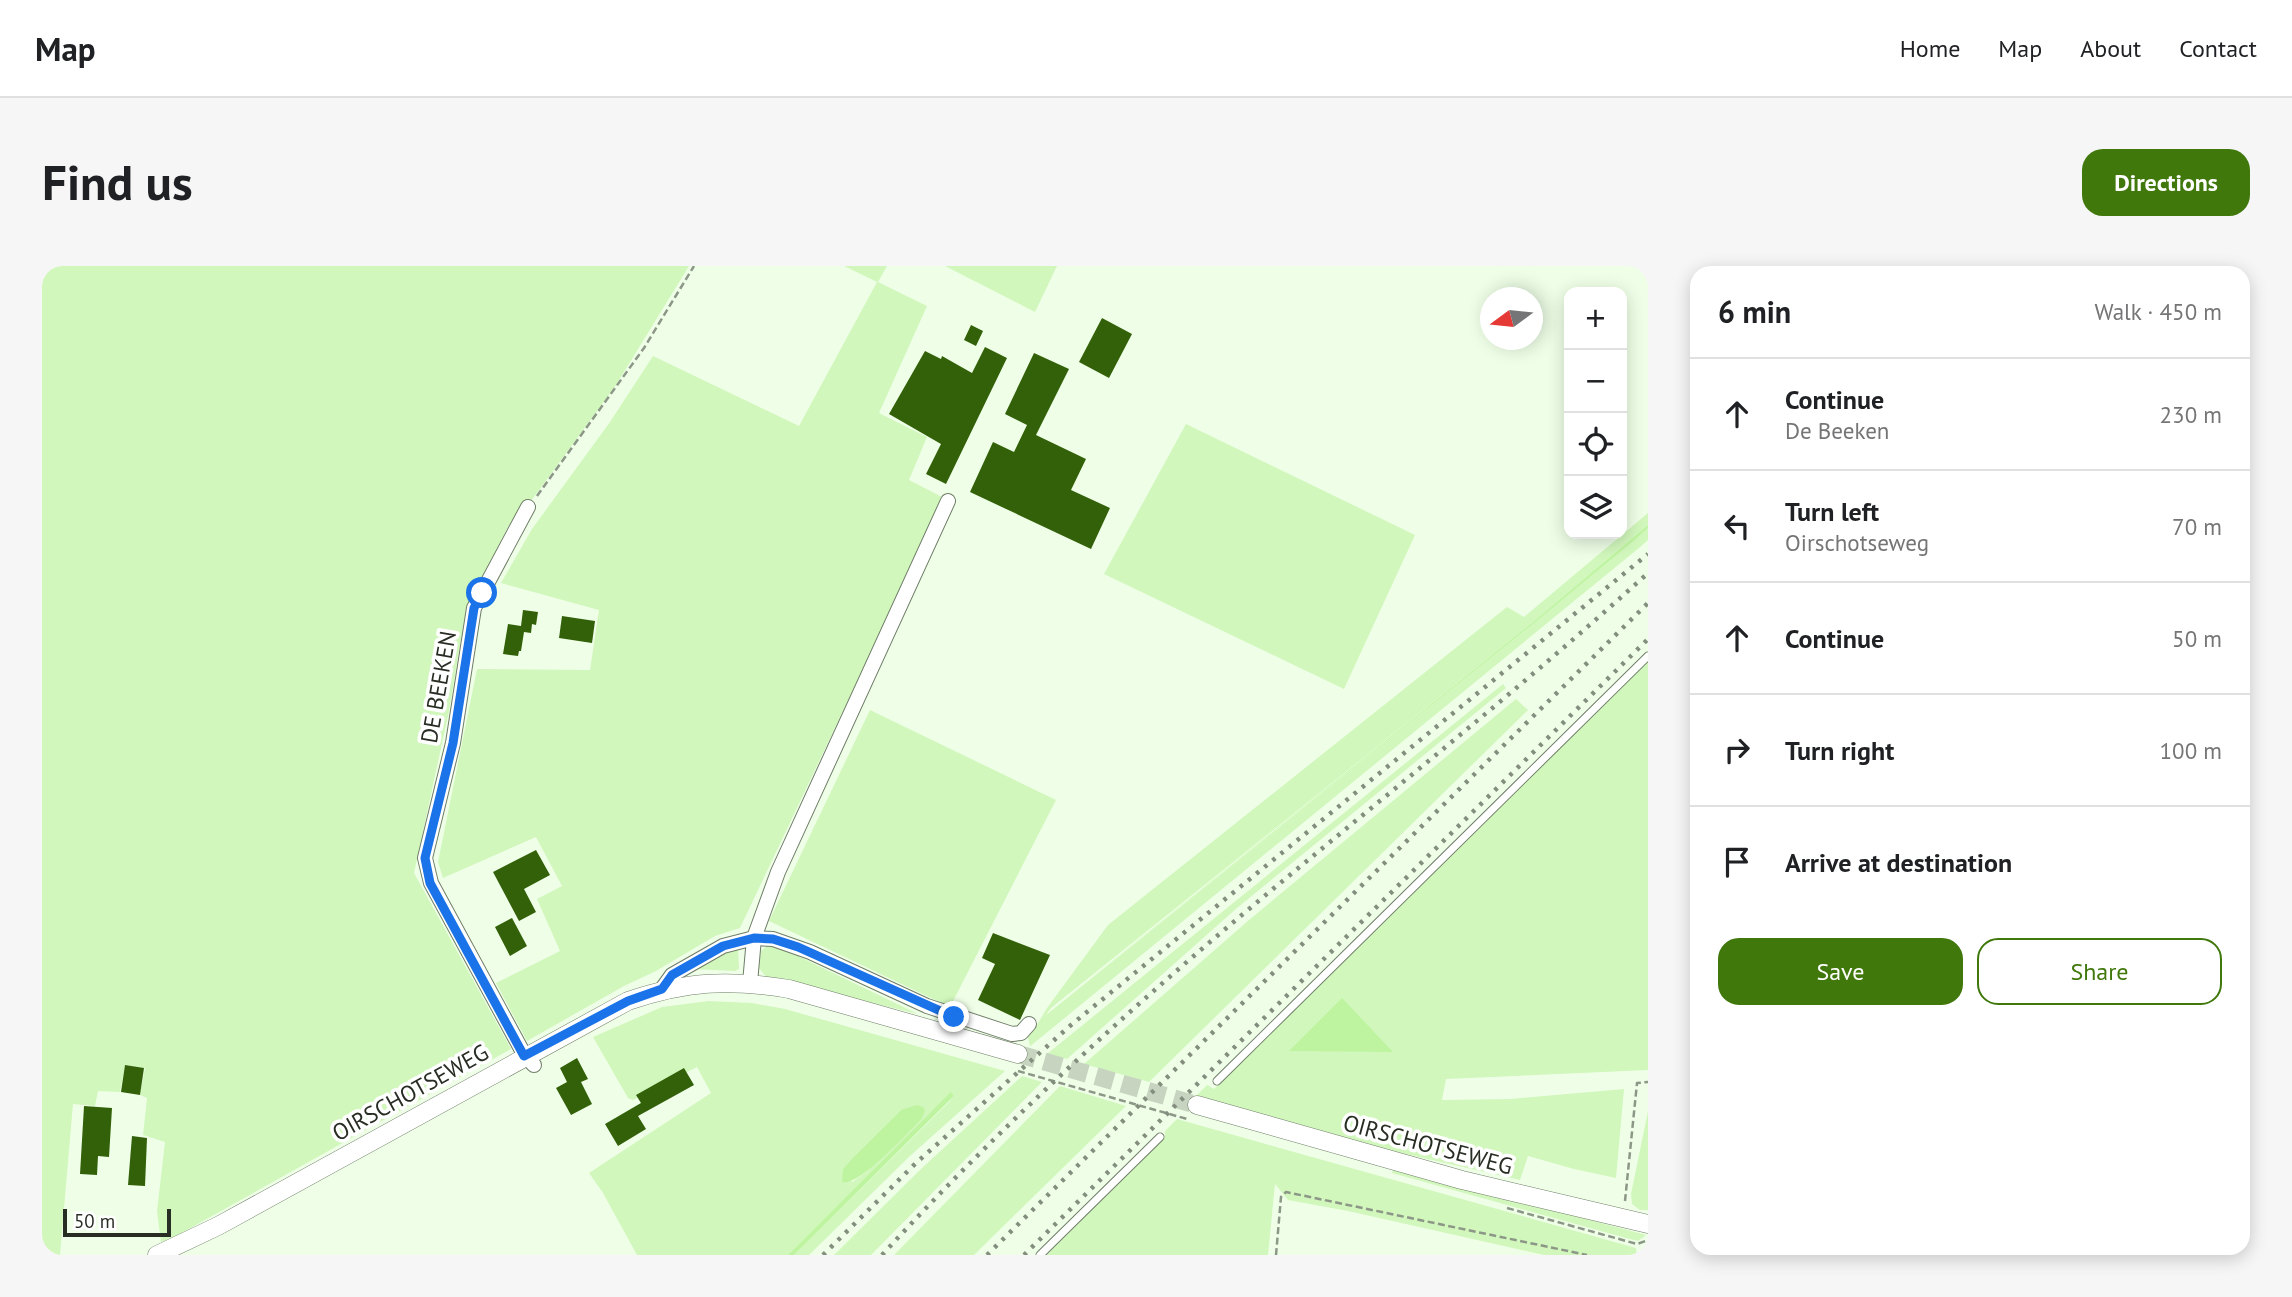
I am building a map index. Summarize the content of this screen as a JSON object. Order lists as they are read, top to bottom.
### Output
{
  "streets": {
    "street": ["DE BEEKEN", "OIRSCHOTSEWEG"]
  },
  "crossings": [
    ["DE BEEKEN", "OIRSCHOTSEWEG"]
  ],
  "scale_bar": "50 m",
  "north": "left",
  "page": {
    "header": "Map",
    "nav": [
      "Home",
      "Map",
      "About",
      "Contact"
    ],
    "buttons": [
      "Directions",
      ["Save", "Share"]
    ],
    "title": "Find us",
    "heading": ["6 min", "Walk · 450 m"],
    "map_buttons": ["+", "−"],
    "list": [
      ["Continue", "De Beeken", "230 m"],
      ["Turn left", "Oirschotseweg", "70 m"],
      ["Continue", "50 m"],
      ["Turn right", "100 m"],
      "Arrive at destination"
    ],
    "scale": "50 m"
  }
}
